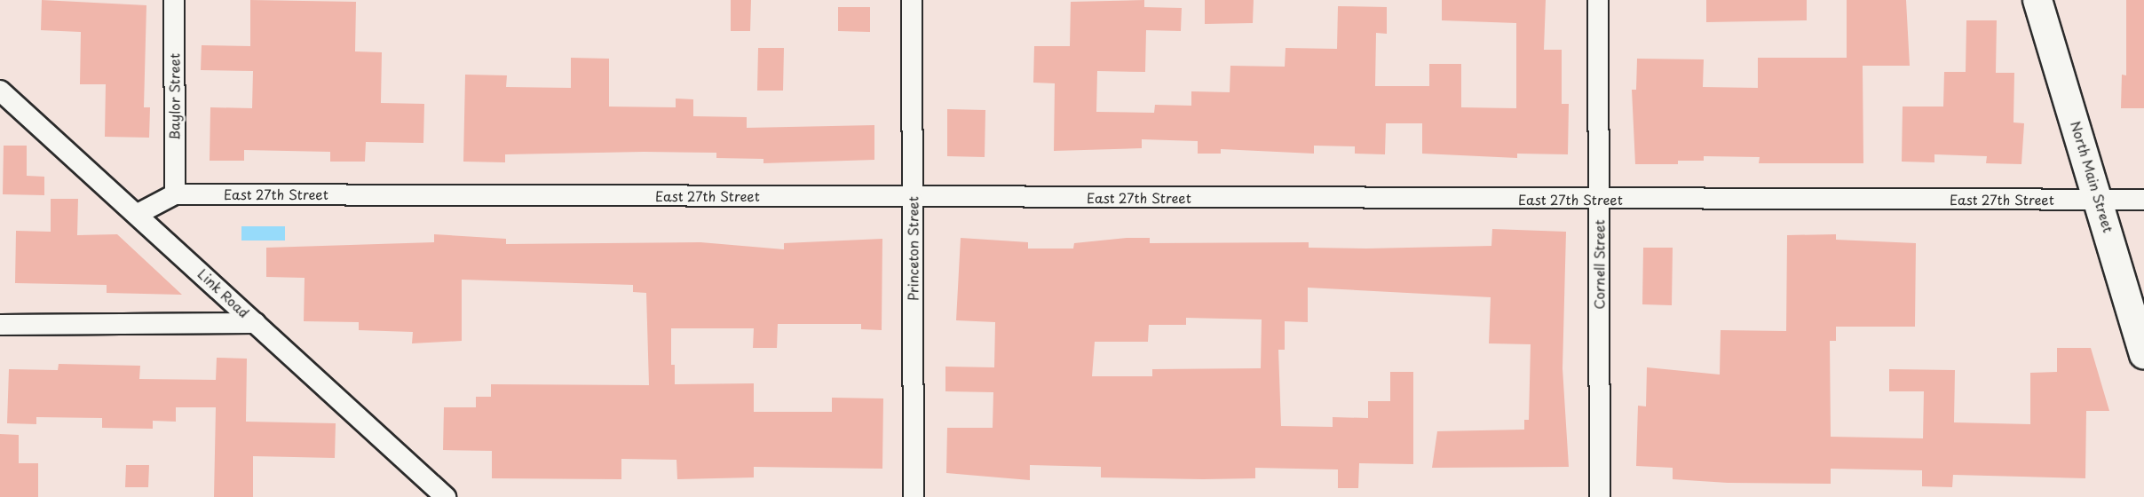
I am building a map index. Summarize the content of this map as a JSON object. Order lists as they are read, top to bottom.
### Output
{
  "streets": {
    "main road": ["North Main Street"],
    "street": [
      "Baylor Street",
      "East 27th Street",
      "Princeton Street",
      "Cornell Street",
      "Link Road"
    ]
  },
  "crossings": [
    ["Baylor Street", "East 27th Street"],
    ["North Main Street", "East 27th Street"],
    ["East 27th Street", "Princeton Street"],
    ["East 27th Street", "Cornell Street"],
    ["East 27th Street", "Link Road"]
  ]
}
